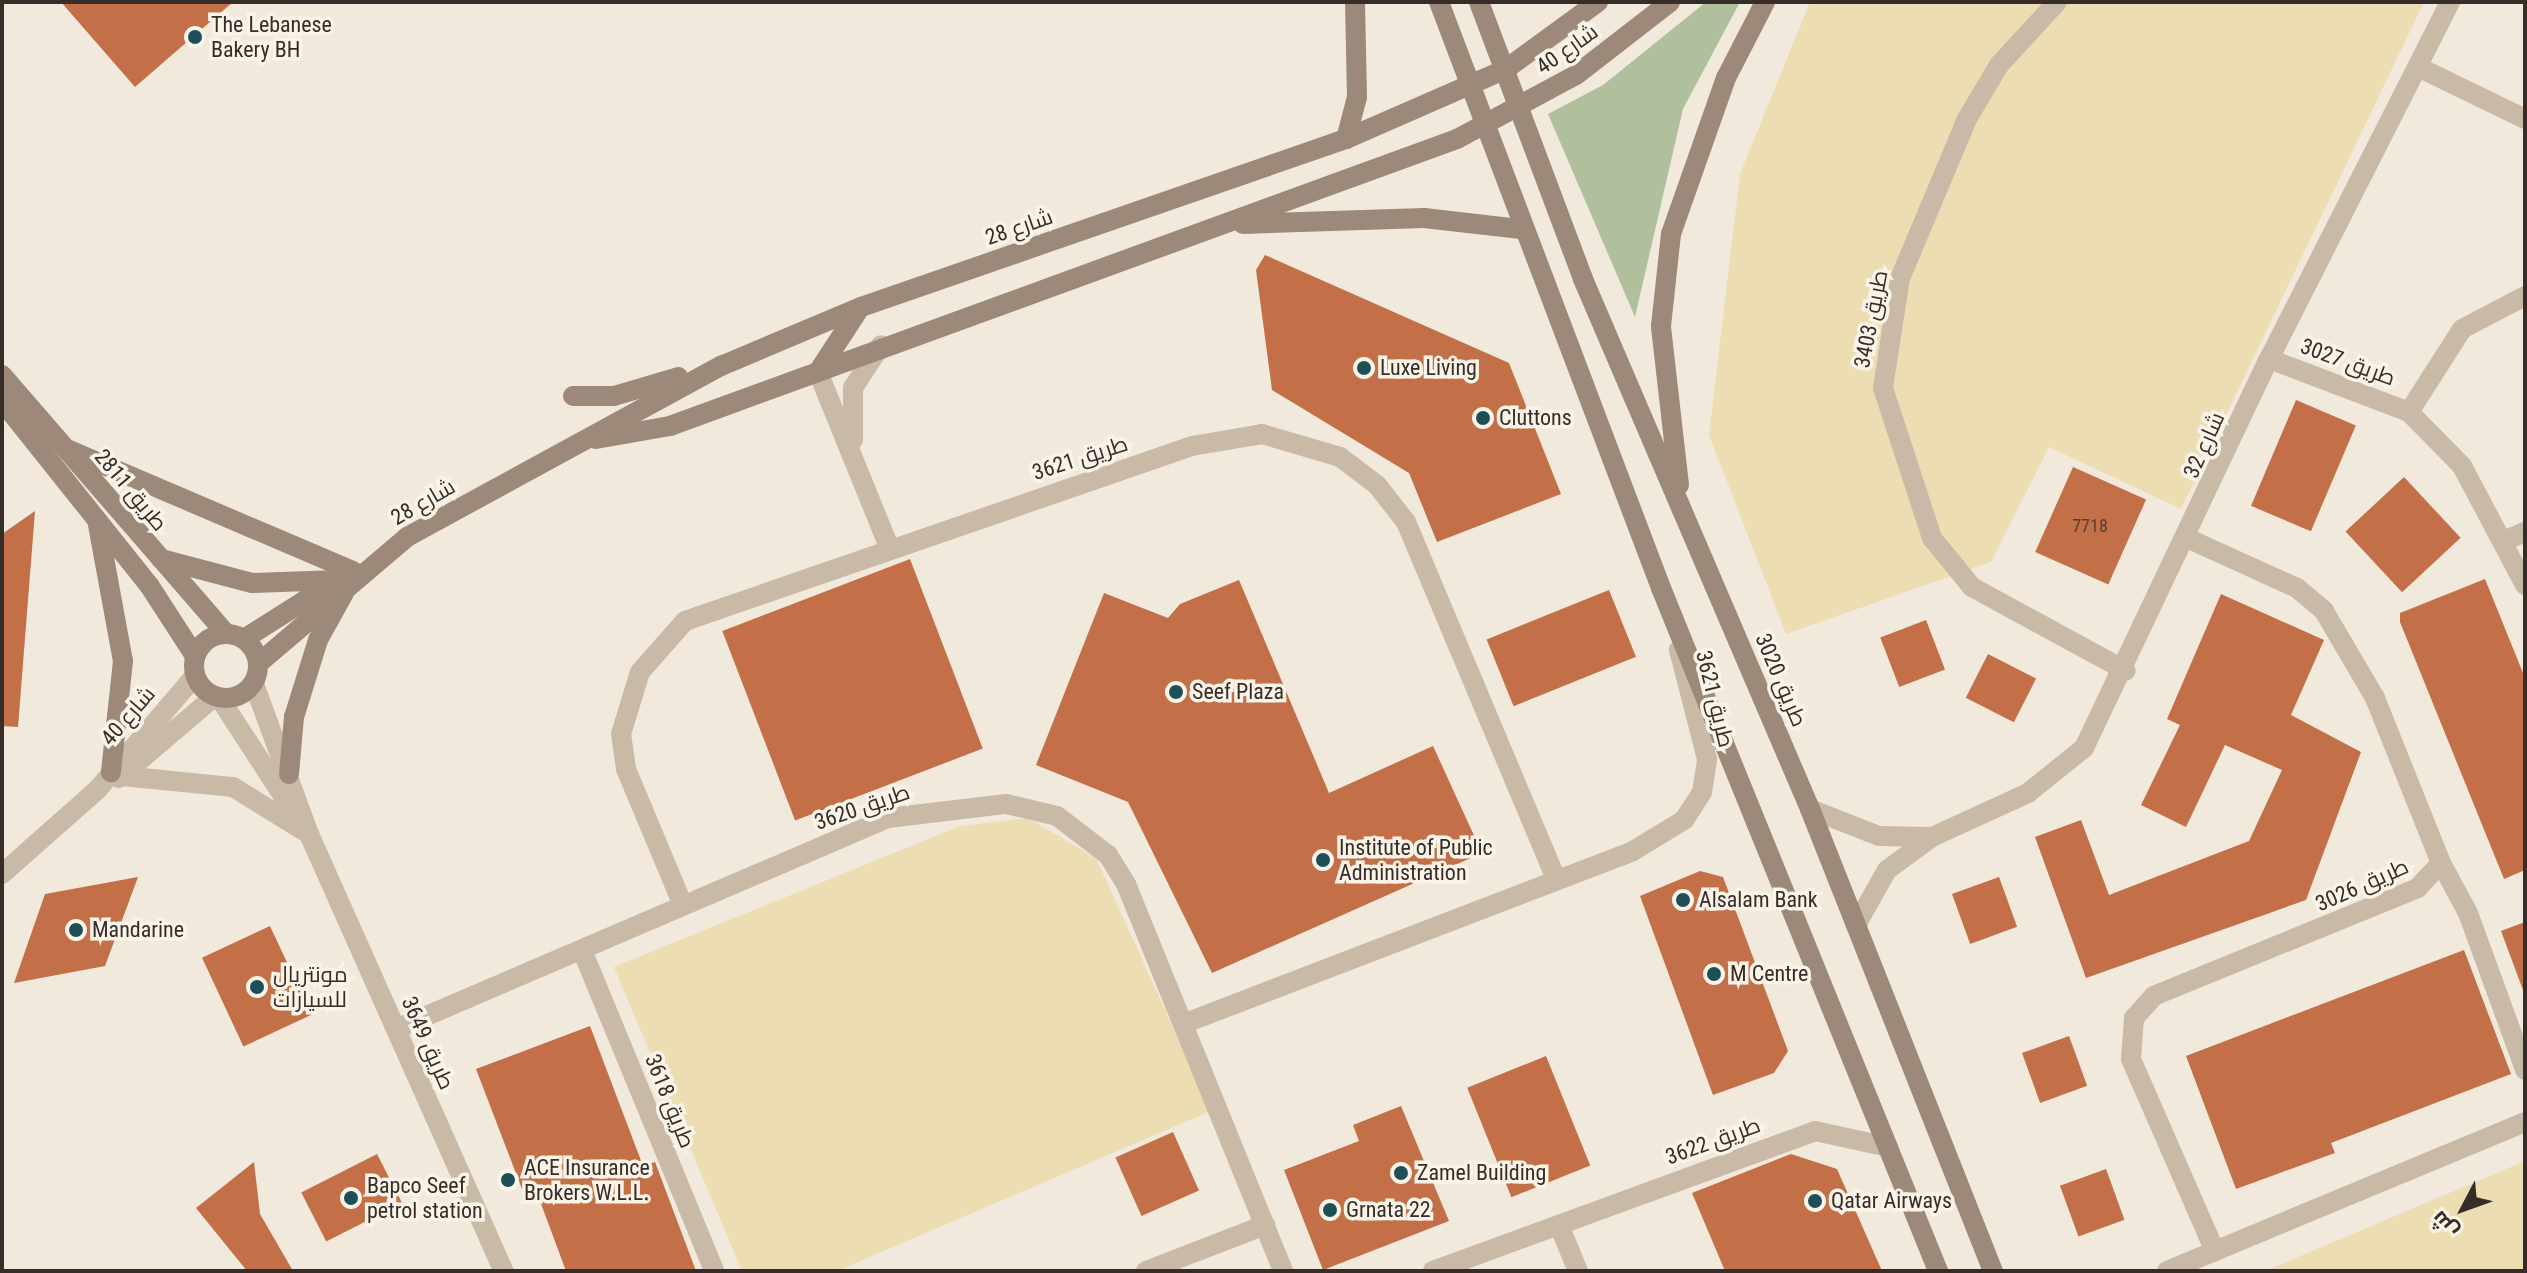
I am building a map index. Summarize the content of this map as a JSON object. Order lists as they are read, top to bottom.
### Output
{
  "streets": {
    "street": [
      "شارع 40",
      "شارع 28",
      "طريق 3403",
      "طريق 3027",
      "شارع 32",
      "طريق 3621",
      "طريق 2811",
      "طريق 3020",
      "طريق 3620",
      "طريق 3026",
      "طريق 3649",
      "طريق 3618",
      "طريق 3622"
    ]
  },
  "crossings": [
    ["شارع 40", "شارع 28"],
    ["شارع 40", "طريق 2811"],
    ["شارع 40", "طريق 3020"],
    ["شارع 40", "طريق 3649"],
    ["شارع 28", "طريق 2811"],
    ["شارع 28", "طريق 3649"],
    ["طريق 3403", "شارع 32"],
    ["طريق 3027", "شارع 32"],
    ["شارع 32", "طريق 3020"],
    ["شارع 32", "طريق 3026"],
    ["طريق 3621", "طريق 3620"],
    ["طريق 2811", "طريق 3649"],
    ["طريق 3620", "طريق 3649"],
    ["طريق 3620", "طريق 3618"]
  ],
  "places": [
    "The Lebanese Bakery BH",
    "Luxe Living",
    "Cluttons",
    "Seef Plaza",
    "Institute of Public Administration",
    "Alsalam Bank",
    "Mandarine",
    "M Centre",
    "مونتريال للسيارات",
    "Zamel Building",
    "ACE Insurance Brokers W.L.L.",
    "Bapco Seef petrol station",
    "Qatar Airways",
    "Grnata 22"
  ],
  "house_numbers": ["7718"],
  "north": "bottom left"
}
